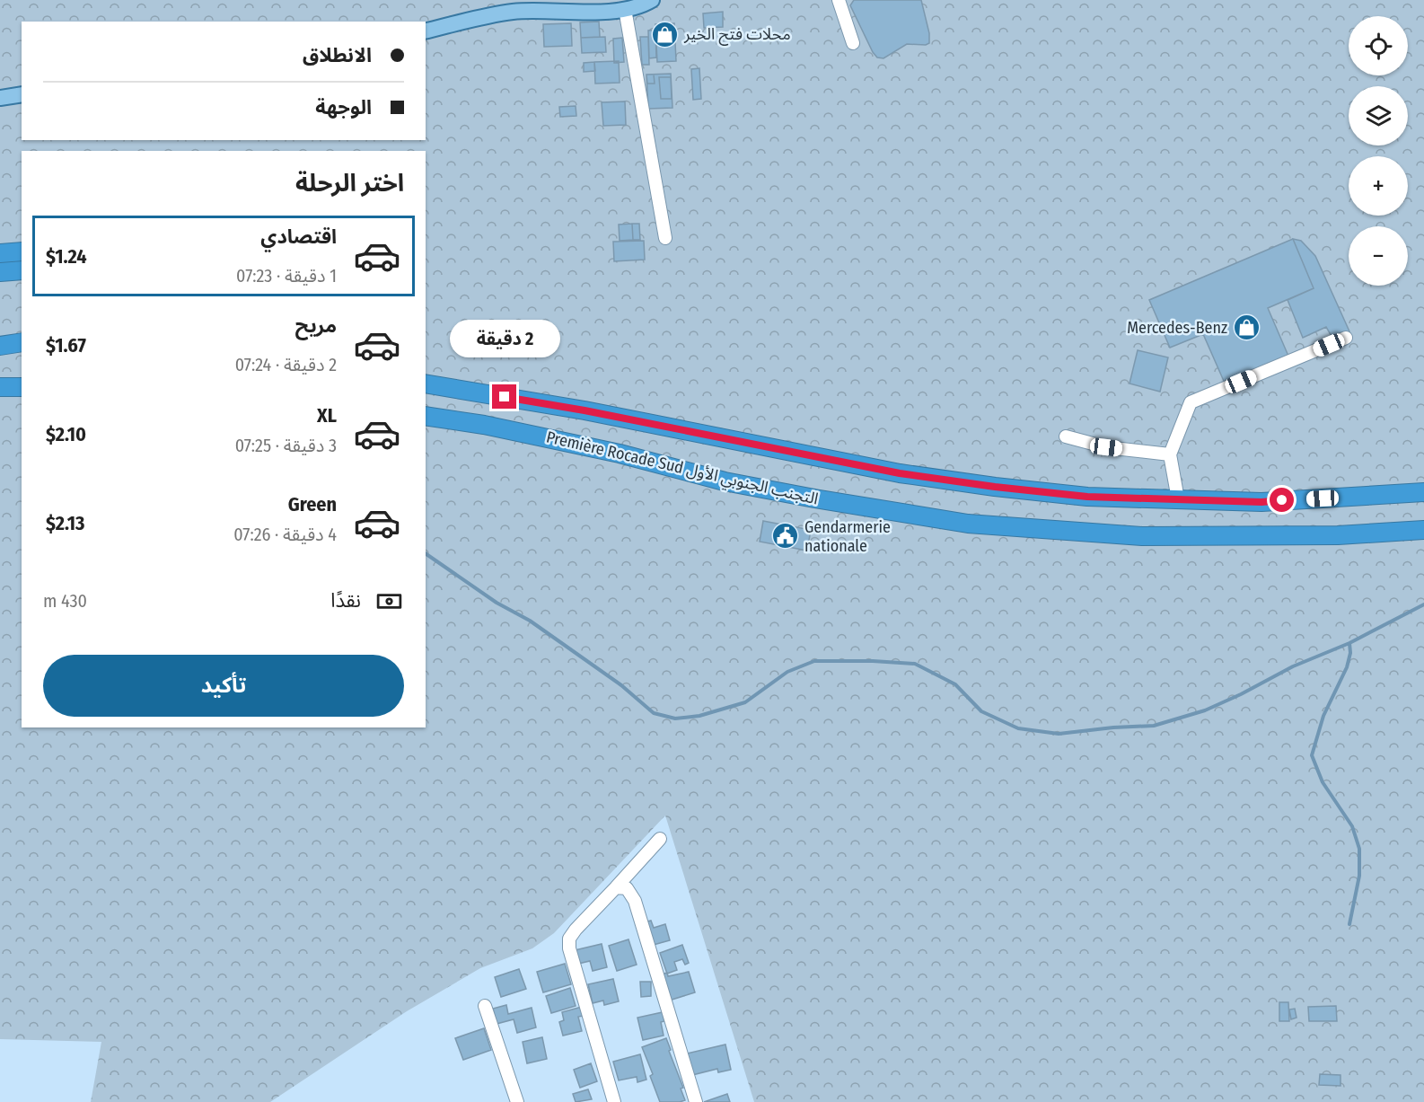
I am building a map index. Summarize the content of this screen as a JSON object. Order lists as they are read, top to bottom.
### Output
{
  "streets": {
    "highway": ["Première Rocade Sud التجنب الجنوبي الأول"]
  },
  "places": {
    "shop": ["محلات فتح الخير", "Mercedes-Benz"],
    "public building": ["Gendarmerie nationale"]
  },
  "page": {
    "map_buttons": ["+", "−"],
    "banner": ["الانطلاق", "الوجهة"],
    "heading": "اختر الرحلة",
    "list": [
      {
        "name": "اقتصادي",
        "note": "1 دقيقة · 07:23",
        "value": "$1.24"
      },
      {
        "name": "مريح",
        "note": "2 دقيقة · 07:24",
        "value": "$1.67"
      },
      {
        "name": "XL",
        "note": "3 دقيقة · 07:25",
        "value": "$2.10"
      },
      {
        "name": "Green",
        "note": "4 دقيقة · 07:26",
        "value": "$2.13"
      }
    ],
    "bubble": "2 دقيقة",
    "pay": ["نقدًا", "430 m"],
    "buttons": "تأكيد"
  }
}
